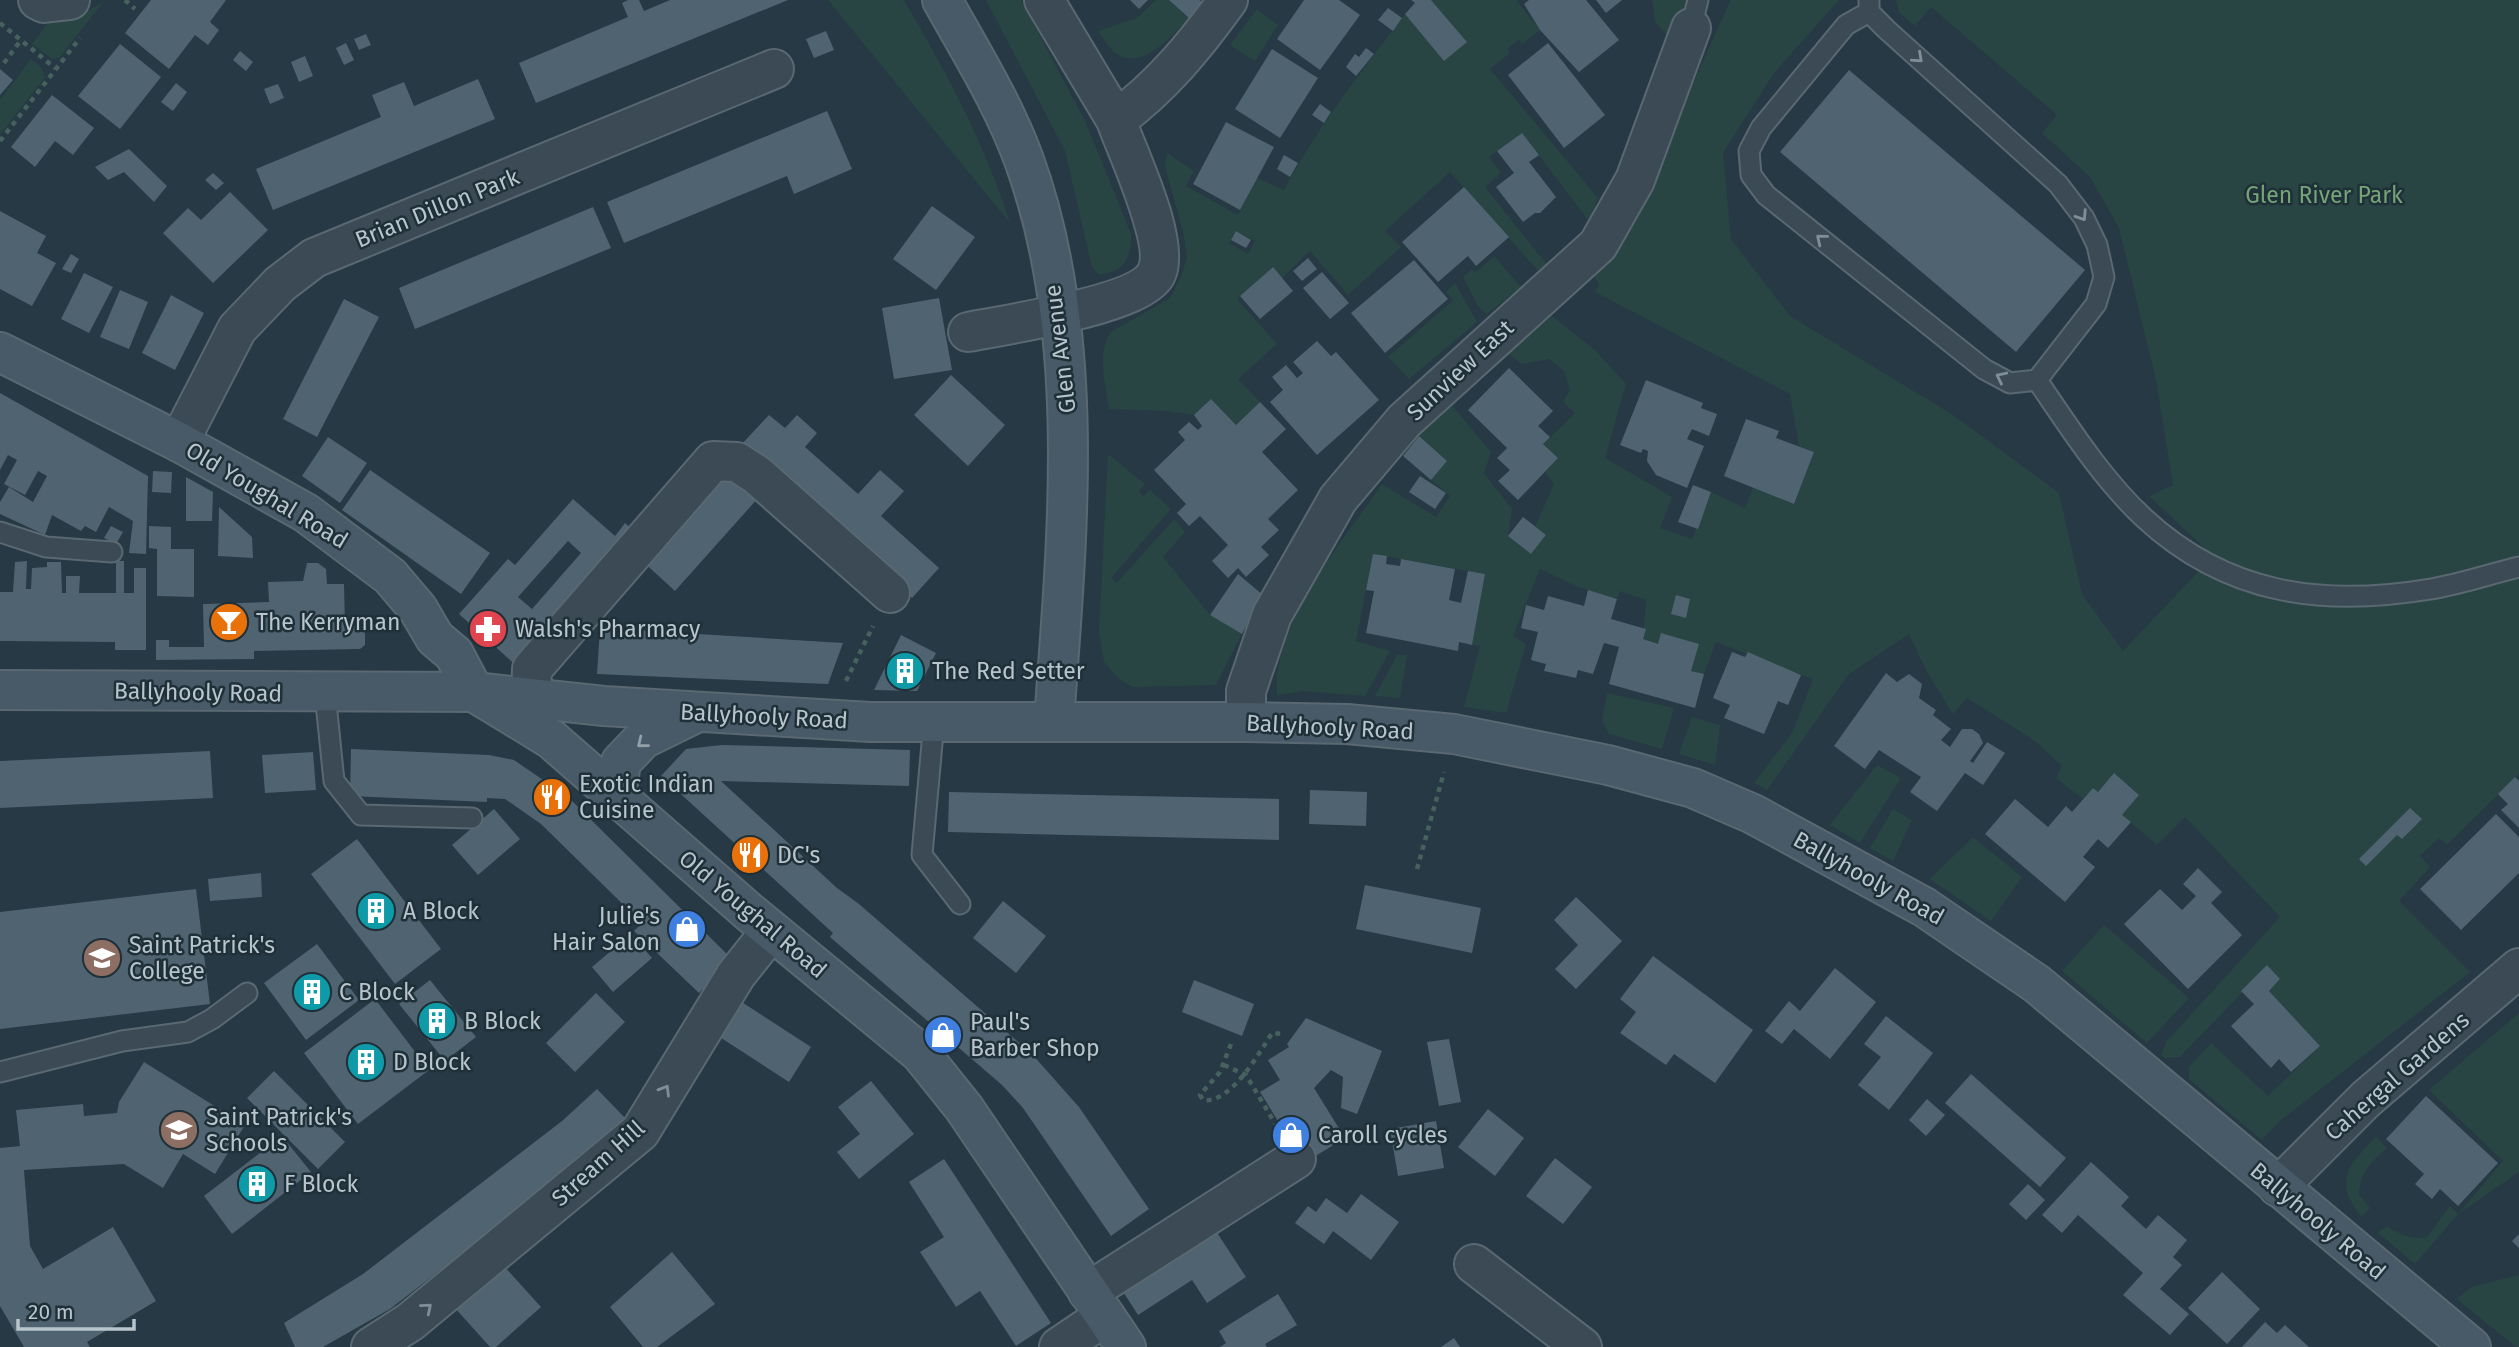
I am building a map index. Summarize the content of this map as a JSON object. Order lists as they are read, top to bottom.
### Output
{
  "streets": {
    "main road": ["Glen Avenue", "Old Youghal Road", "Ballyhooly Road"],
    "street": [
      "Brian Dillon Park",
      "Sunview East",
      "Cahergal Gardens",
      "Stream Hill"
    ]
  },
  "crossings": [
    ["Brian Dillon Park", "Old Youghal Road"],
    ["Glen Avenue", "Ballyhooly Road"],
    ["Sunview East", "Ballyhooly Road"],
    ["Old Youghal Road", "Ballyhooly Road"],
    ["Old Youghal Road", "Stream Hill"],
    ["Ballyhooly Road", "Cahergal Gardens"]
  ],
  "one_way": ["Stream Hill"],
  "parks": ["Glen River Park"],
  "places": {
    "bar": ["The Kerryman"],
    "pharmacy": ["Walsh's Pharmacy"],
    "building": [
      "The Red Setter",
      "A Block",
      "C Block",
      "B Block",
      "D Block",
      "F Block"
    ],
    "restaurant": ["Exotic Indian Cuisine", "DC's"],
    "shop": ["Julie's Hair Salon", "Paul's Barber Shop", "Caroll cycles"],
    "school or university": ["Saint Patrick's College", "Saint Patrick's Schools"]
  },
  "scale_bar": "20 m"
}
